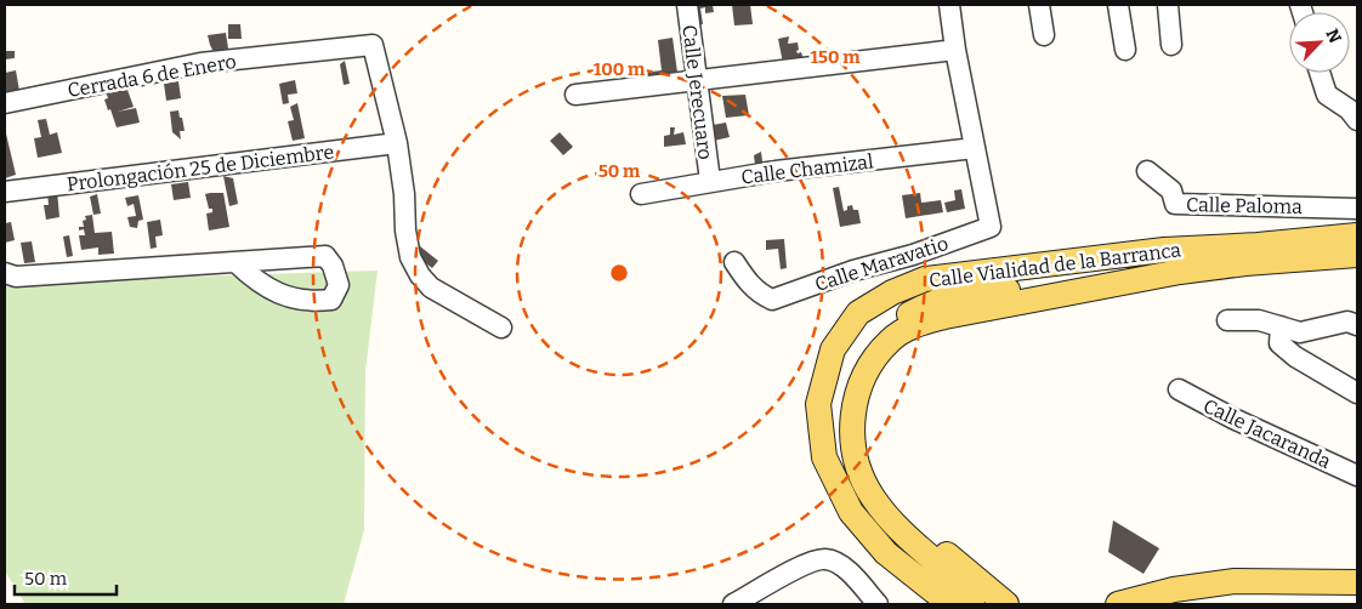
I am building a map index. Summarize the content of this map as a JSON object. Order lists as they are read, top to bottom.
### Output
{
  "streets": {
    "main road": ["Calle Vialidad de la Barranca"],
    "street": [
      "Cerrada 6 de Enero",
      "Calle Jerecuaro",
      "Prolongación 25 de Diciembre",
      "Calle Chamizal",
      "Calle Paloma",
      "Calle Maravatio",
      "Calle Jacaranda"
    ]
  },
  "crossings": [
    ["Cerrada 6 de Enero", "Prolongación 25 de Diciembre"],
    ["Calle Jerecuaro", "Calle Chamizal"],
    ["Calle Chamizal", "Calle Maravatio"]
  ],
  "scale_bar": "50 m",
  "north": "top right",
  "rings": ["150 m", "100 m", "50 m"]
}
